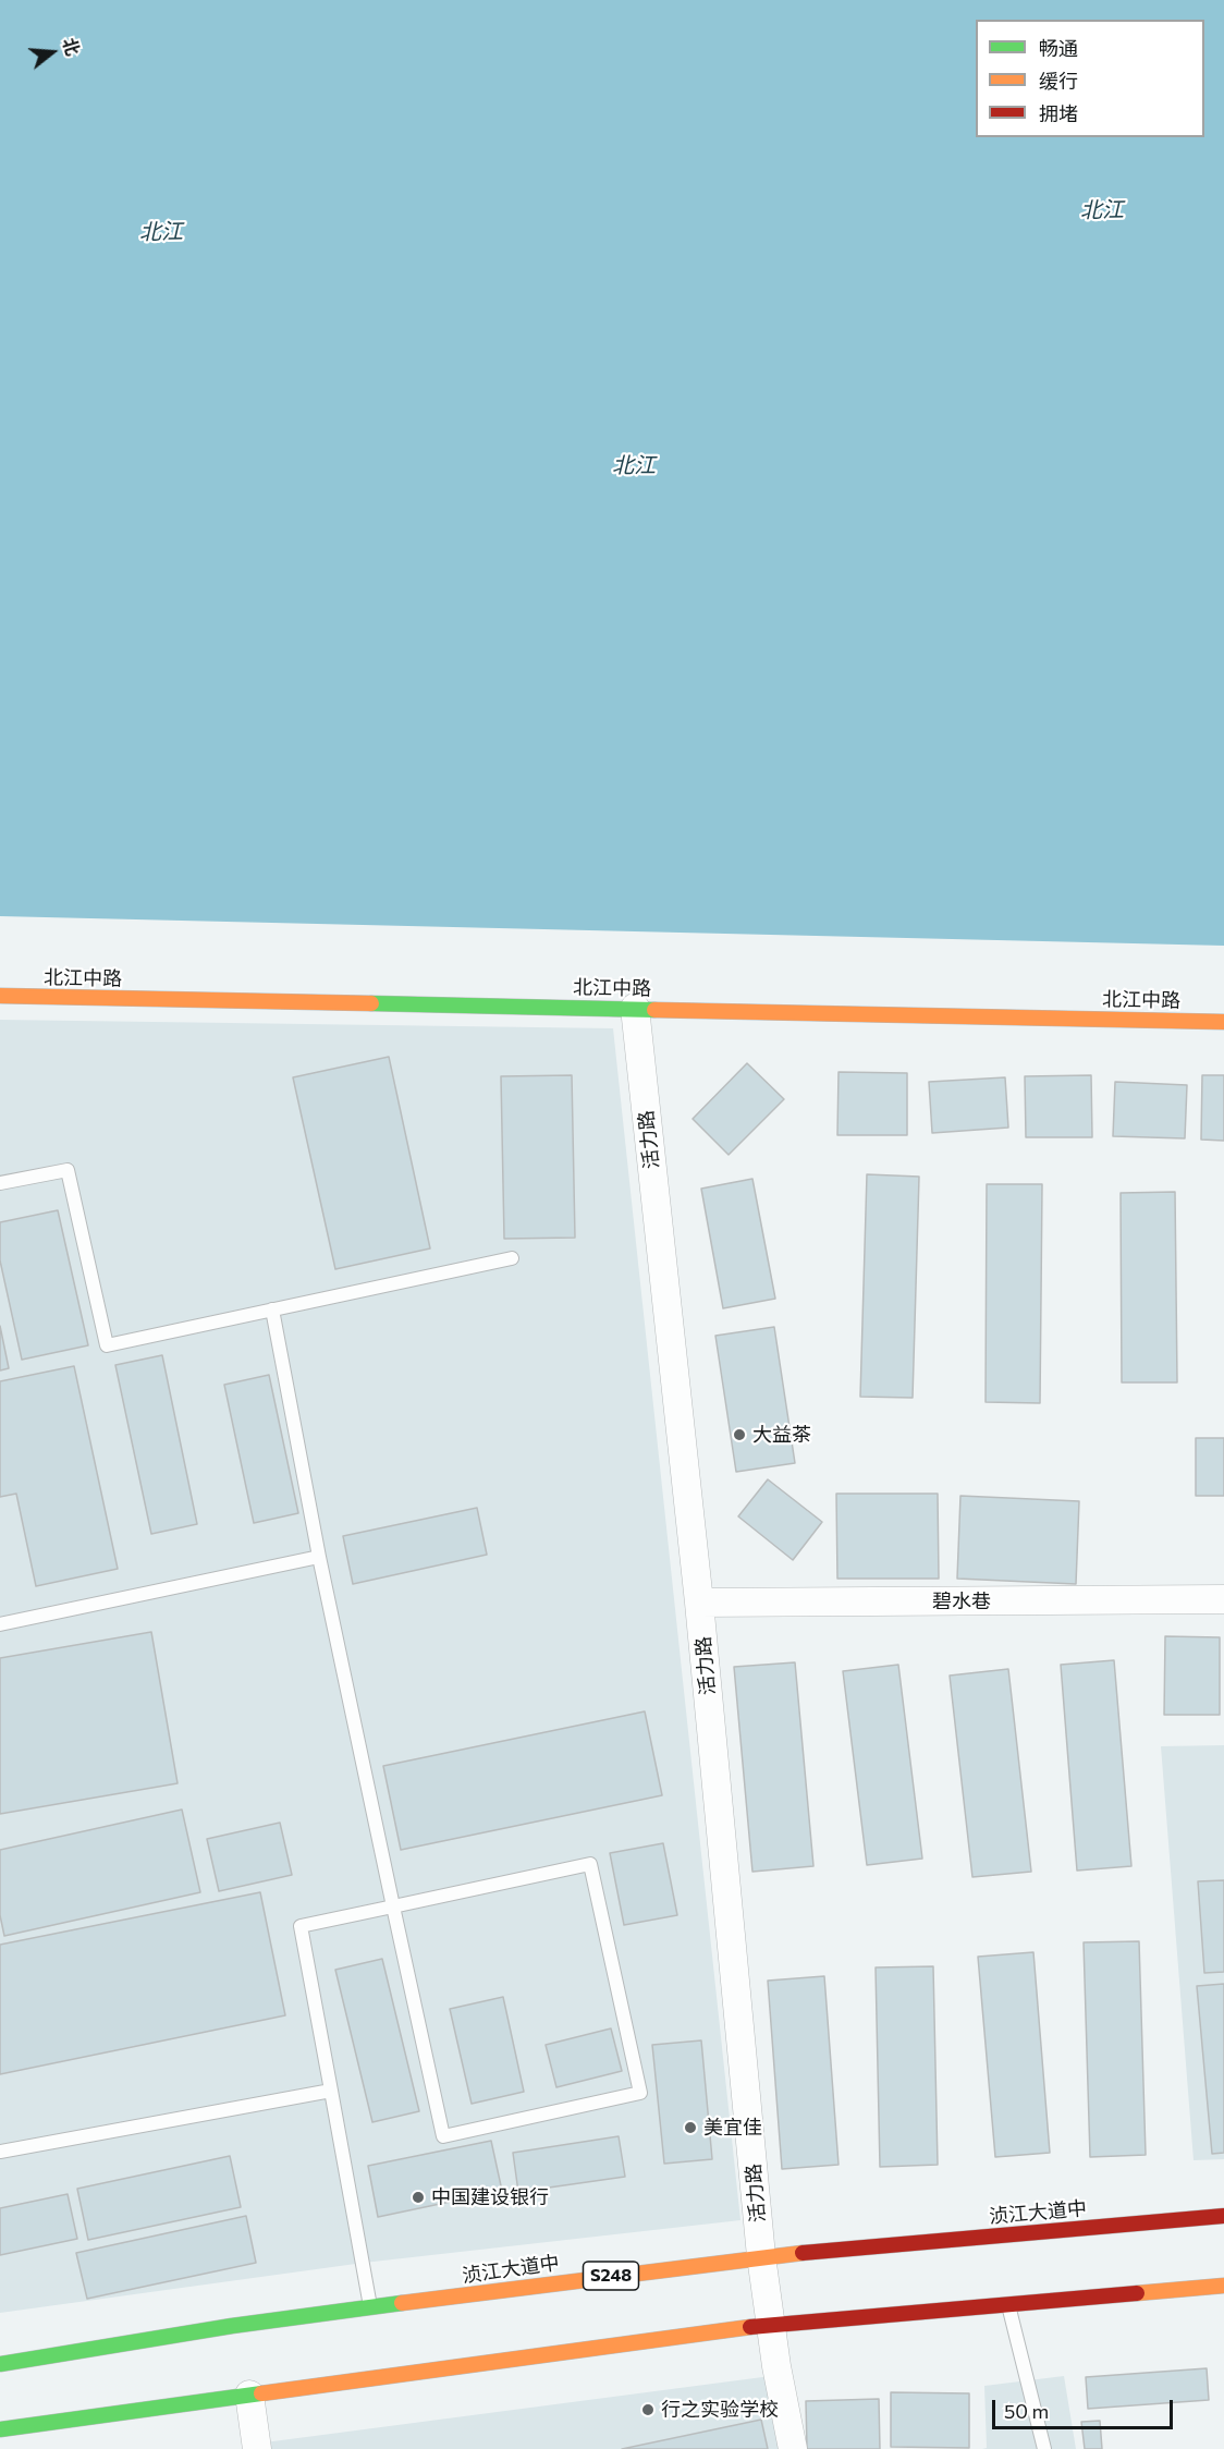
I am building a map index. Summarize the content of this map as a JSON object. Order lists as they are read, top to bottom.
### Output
{
  "streets": {
    "main road": ["北江中路", "浈江大道中", "S248"],
    "street": ["活力路", "碧水巷"]
  },
  "crossings": [
    ["北江中路", "活力路"],
    ["活力路", "碧水巷"],
    ["活力路", "浈江大道中"]
  ],
  "water": ["北江"],
  "places": [
    "大益茶",
    "美宜佳",
    "中国建设银行",
    "行之实验学校"
  ],
  "legend": ["畅通", "缓行", "拥堵"],
  "scale_bar": "50 m",
  "north": "right"
}
